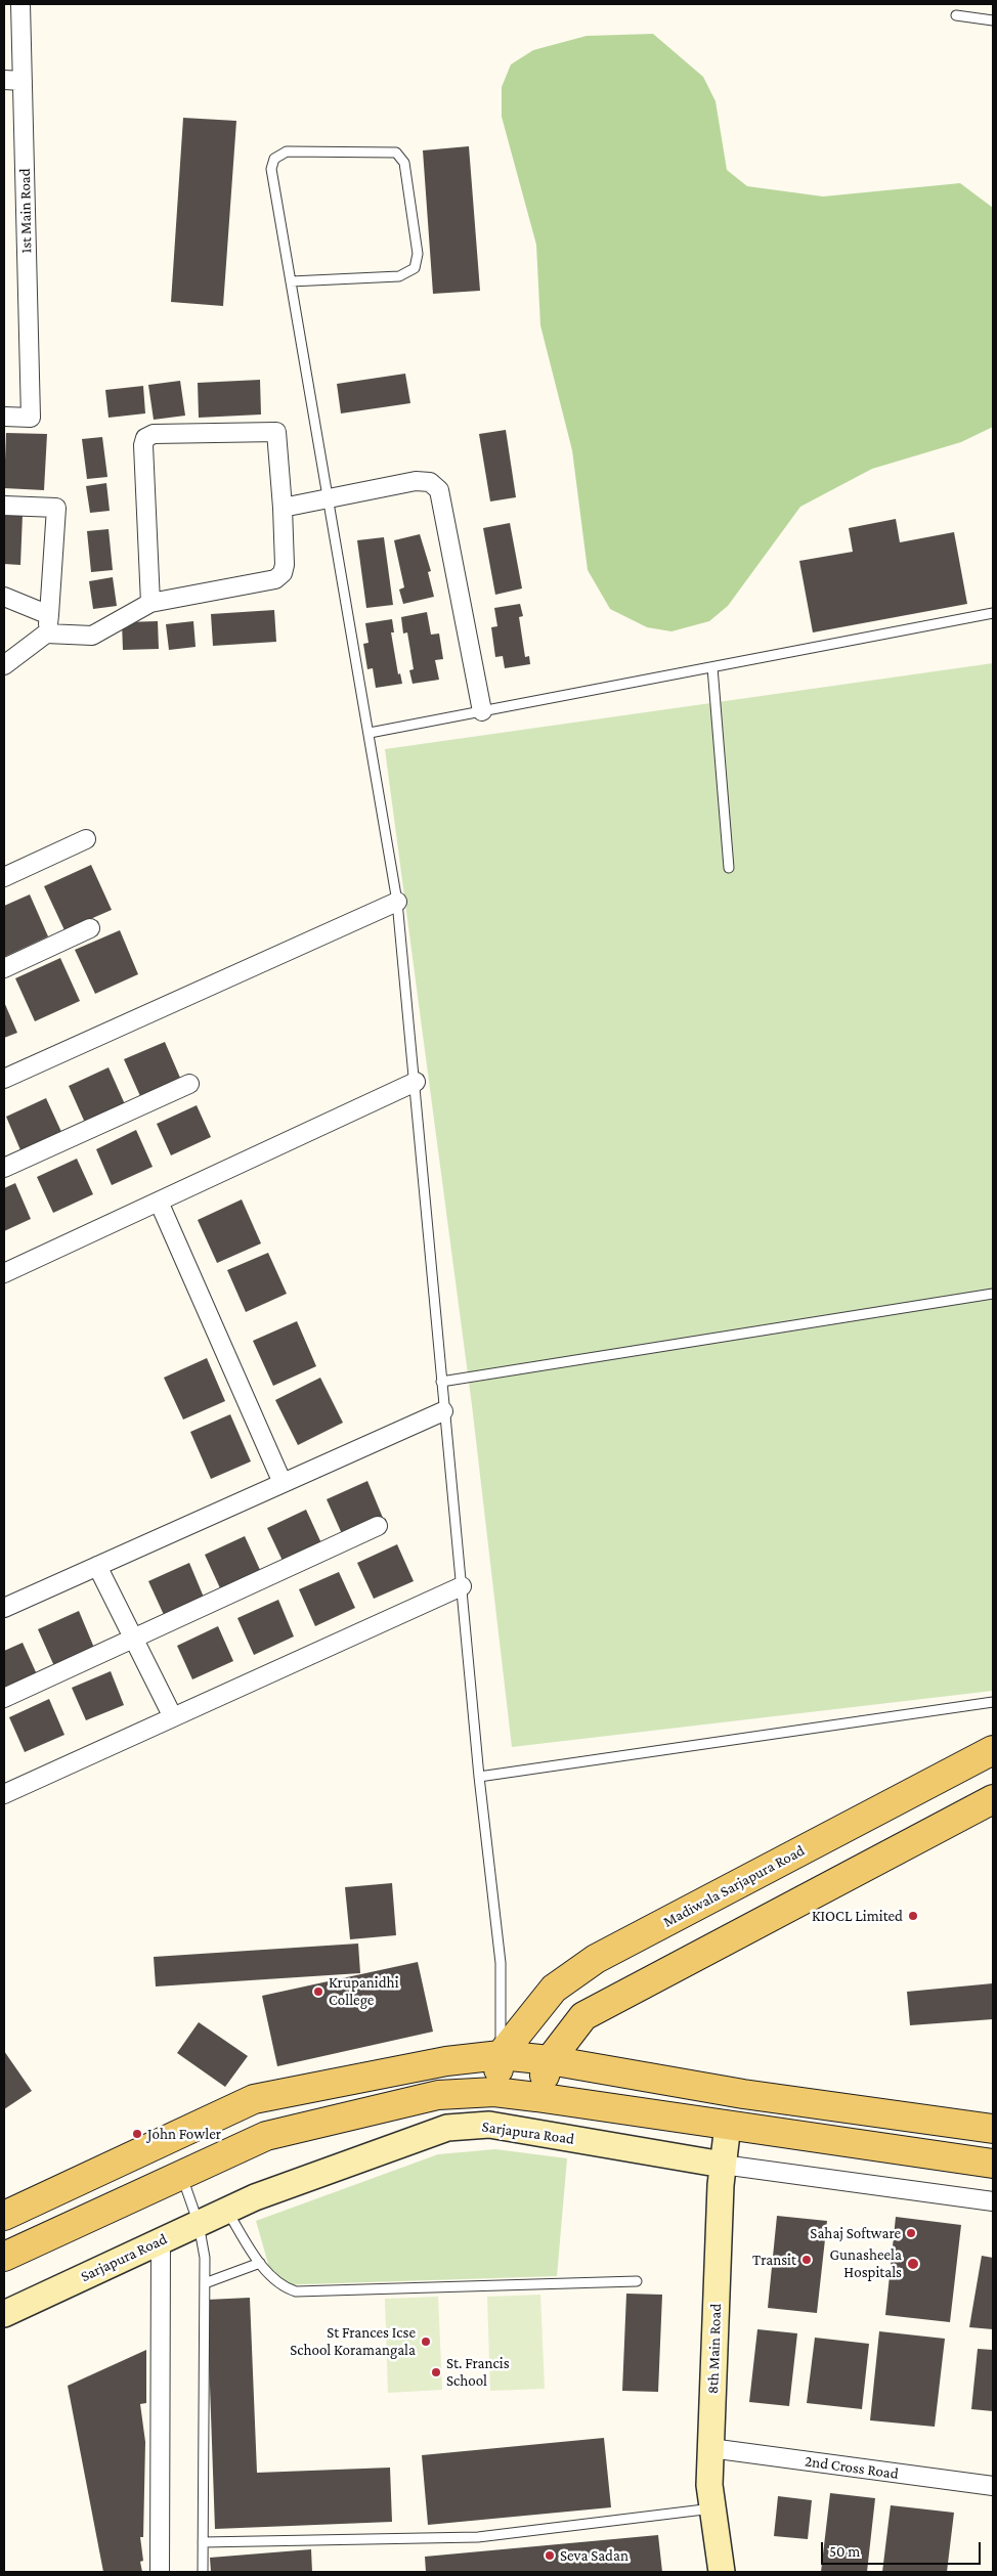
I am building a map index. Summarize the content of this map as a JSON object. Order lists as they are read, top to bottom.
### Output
{
  "streets": {
    "main road": ["Madiwala Sarjapura Road"],
    "street": [
      "1st Main Road",
      "Sarjapura Road",
      "8th Main Road",
      "2nd Cross Road"
    ]
  },
  "crossings": [
    ["Sarjapura Road", "8th Main Road"],
    ["8th Main Road", "2nd Cross Road"]
  ],
  "places": [
    "KIOCL Limited",
    "Krupanidhi College",
    "John Fowler",
    "Sahaj Software",
    "Transit",
    "Gunasheela Hospitals",
    "St Frances Icse School Koramangala",
    "St. Francis School",
    "Seva Sadan"
  ],
  "scale_bar": "50 m"
}
